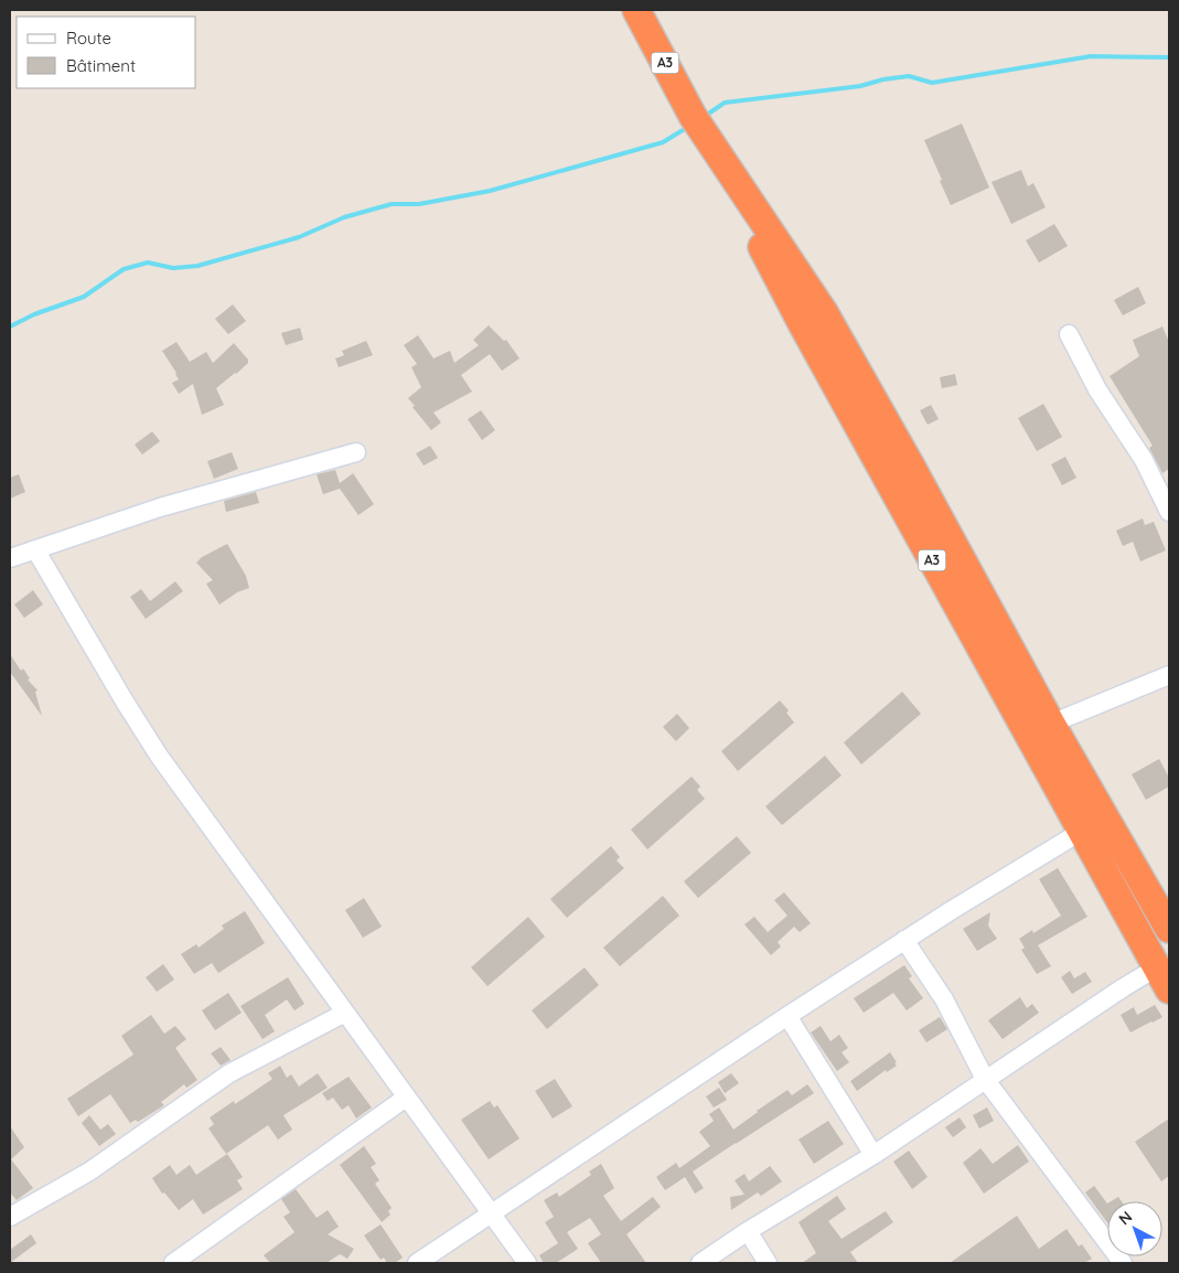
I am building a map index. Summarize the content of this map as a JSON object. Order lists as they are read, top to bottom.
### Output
{
  "streets": {
    "highway": ["A3"]
  },
  "legend": ["Route", "Bâtiment"],
  "north": "top left"
}
